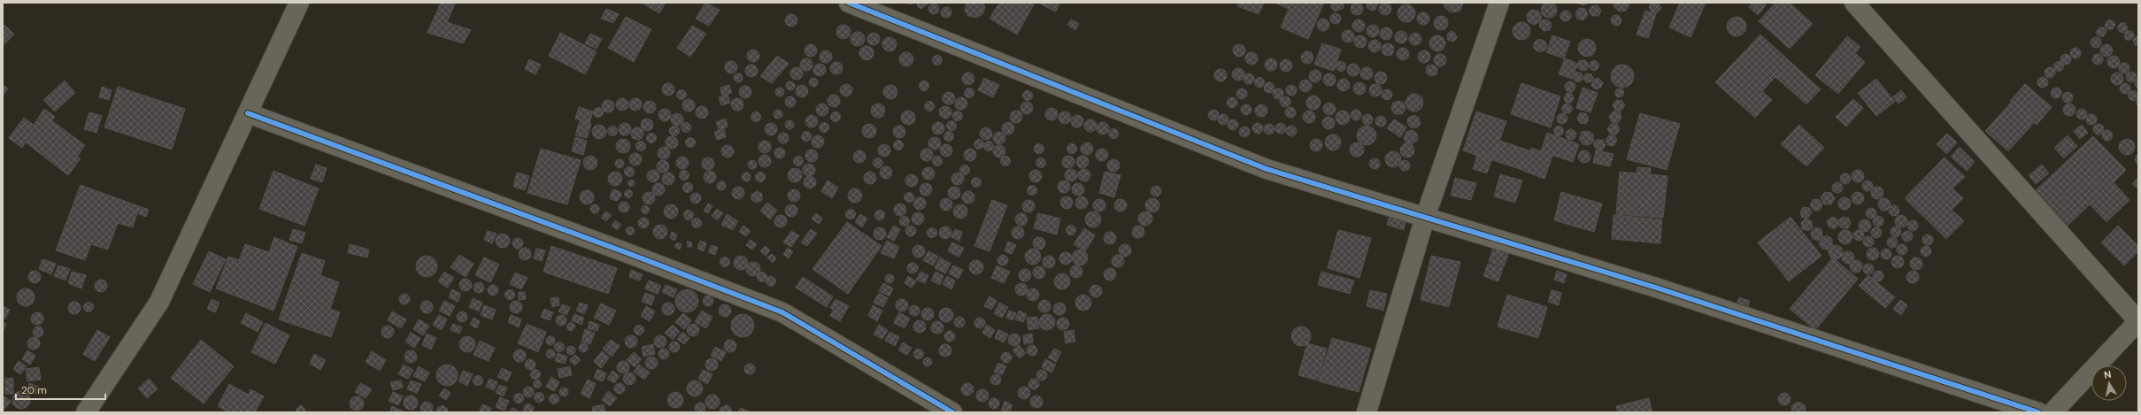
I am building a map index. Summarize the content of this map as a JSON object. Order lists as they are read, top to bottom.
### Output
{
  "scale_bar": "20 m",
  "north": "top"
}
